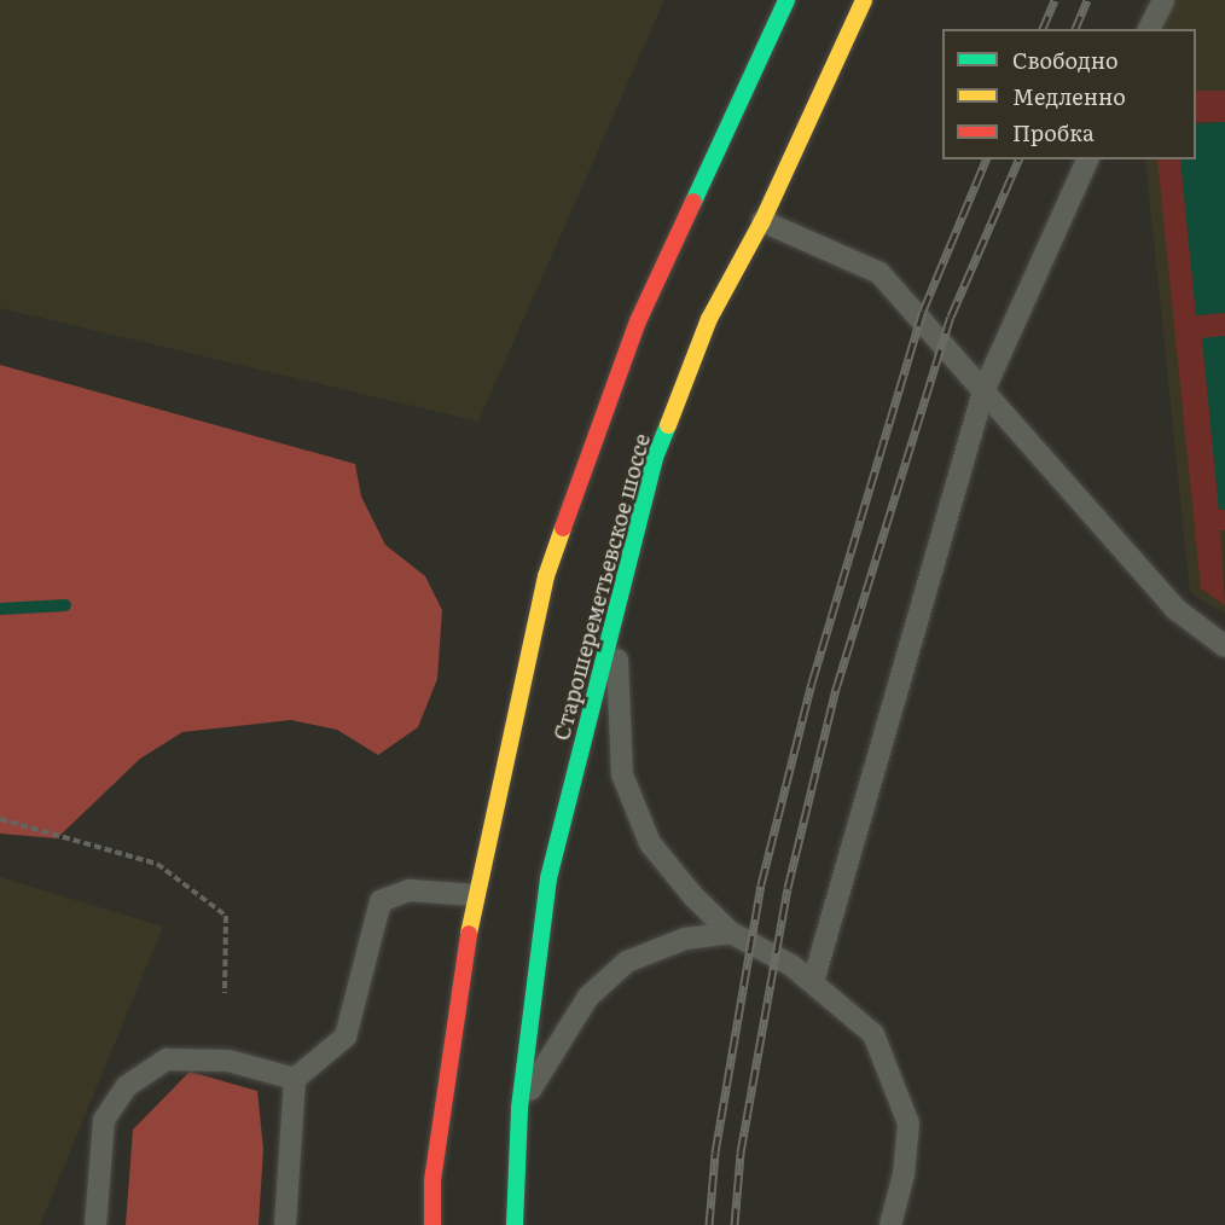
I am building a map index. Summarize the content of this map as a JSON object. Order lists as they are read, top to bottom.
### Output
{
  "streets": {
    "main road": ["Старошереметьевское шоссе"]
  },
  "legend": ["Свободно", "Медленно", "Пробка"]
}
